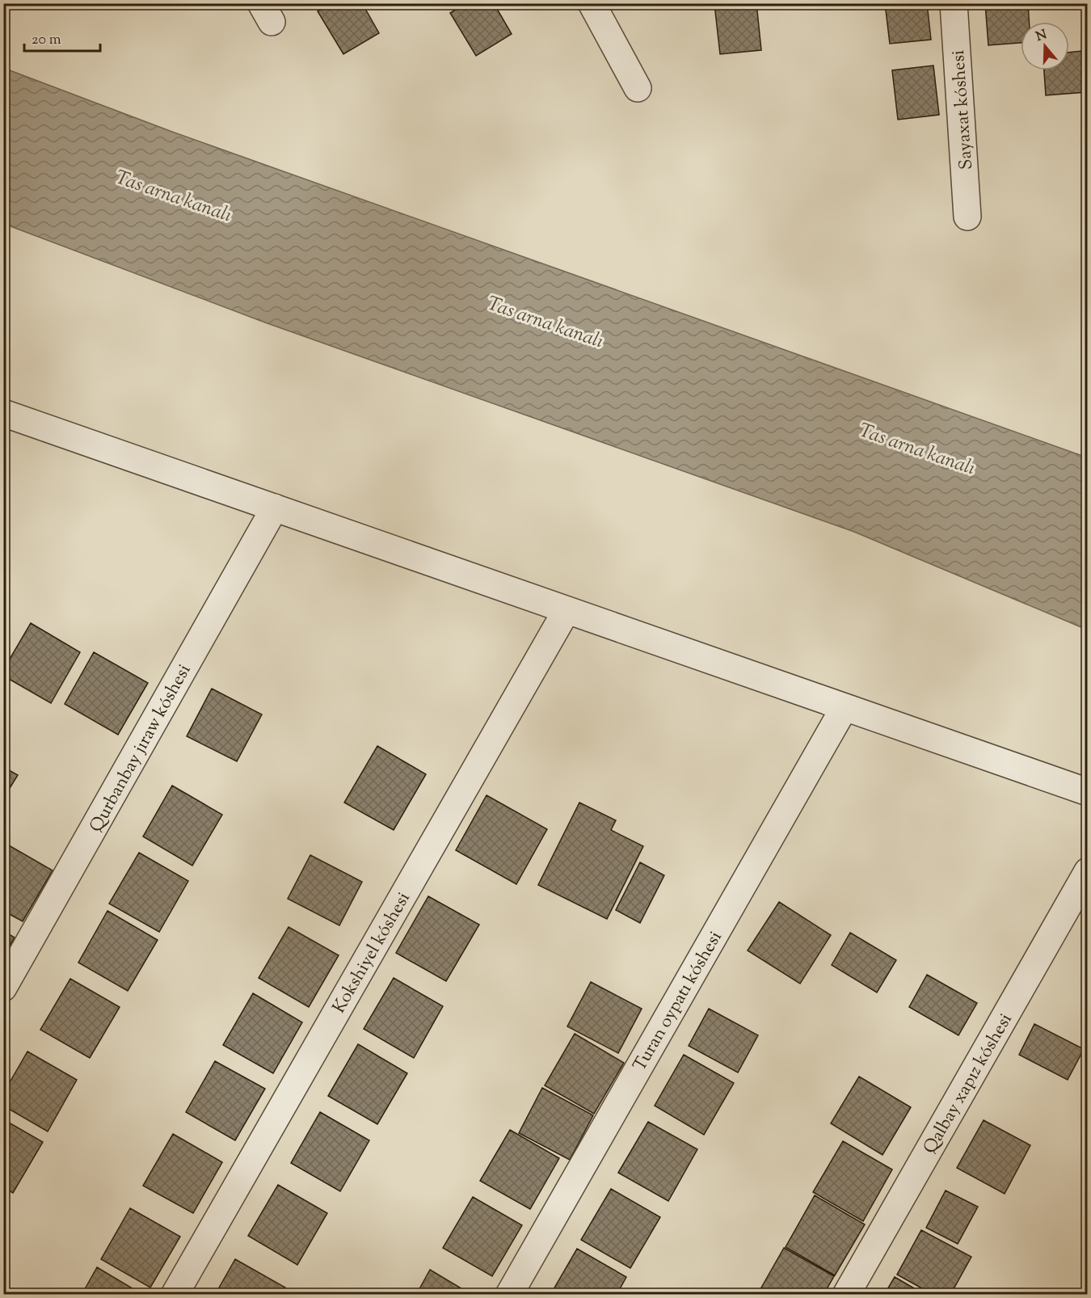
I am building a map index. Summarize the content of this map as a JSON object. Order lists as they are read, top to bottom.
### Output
{
  "streets": {
    "street": [
      "Sayaxat kóshesi",
      "Qurbanbay jıraw kóshesi",
      "Kokshiyel kóshesi",
      "Turan oypatı kóshesi",
      "Qalbay xapız kóshesi"
    ]
  },
  "water": ["Tas arna kanalı"],
  "scale_bar": "20 m",
  "north": "top"
}
